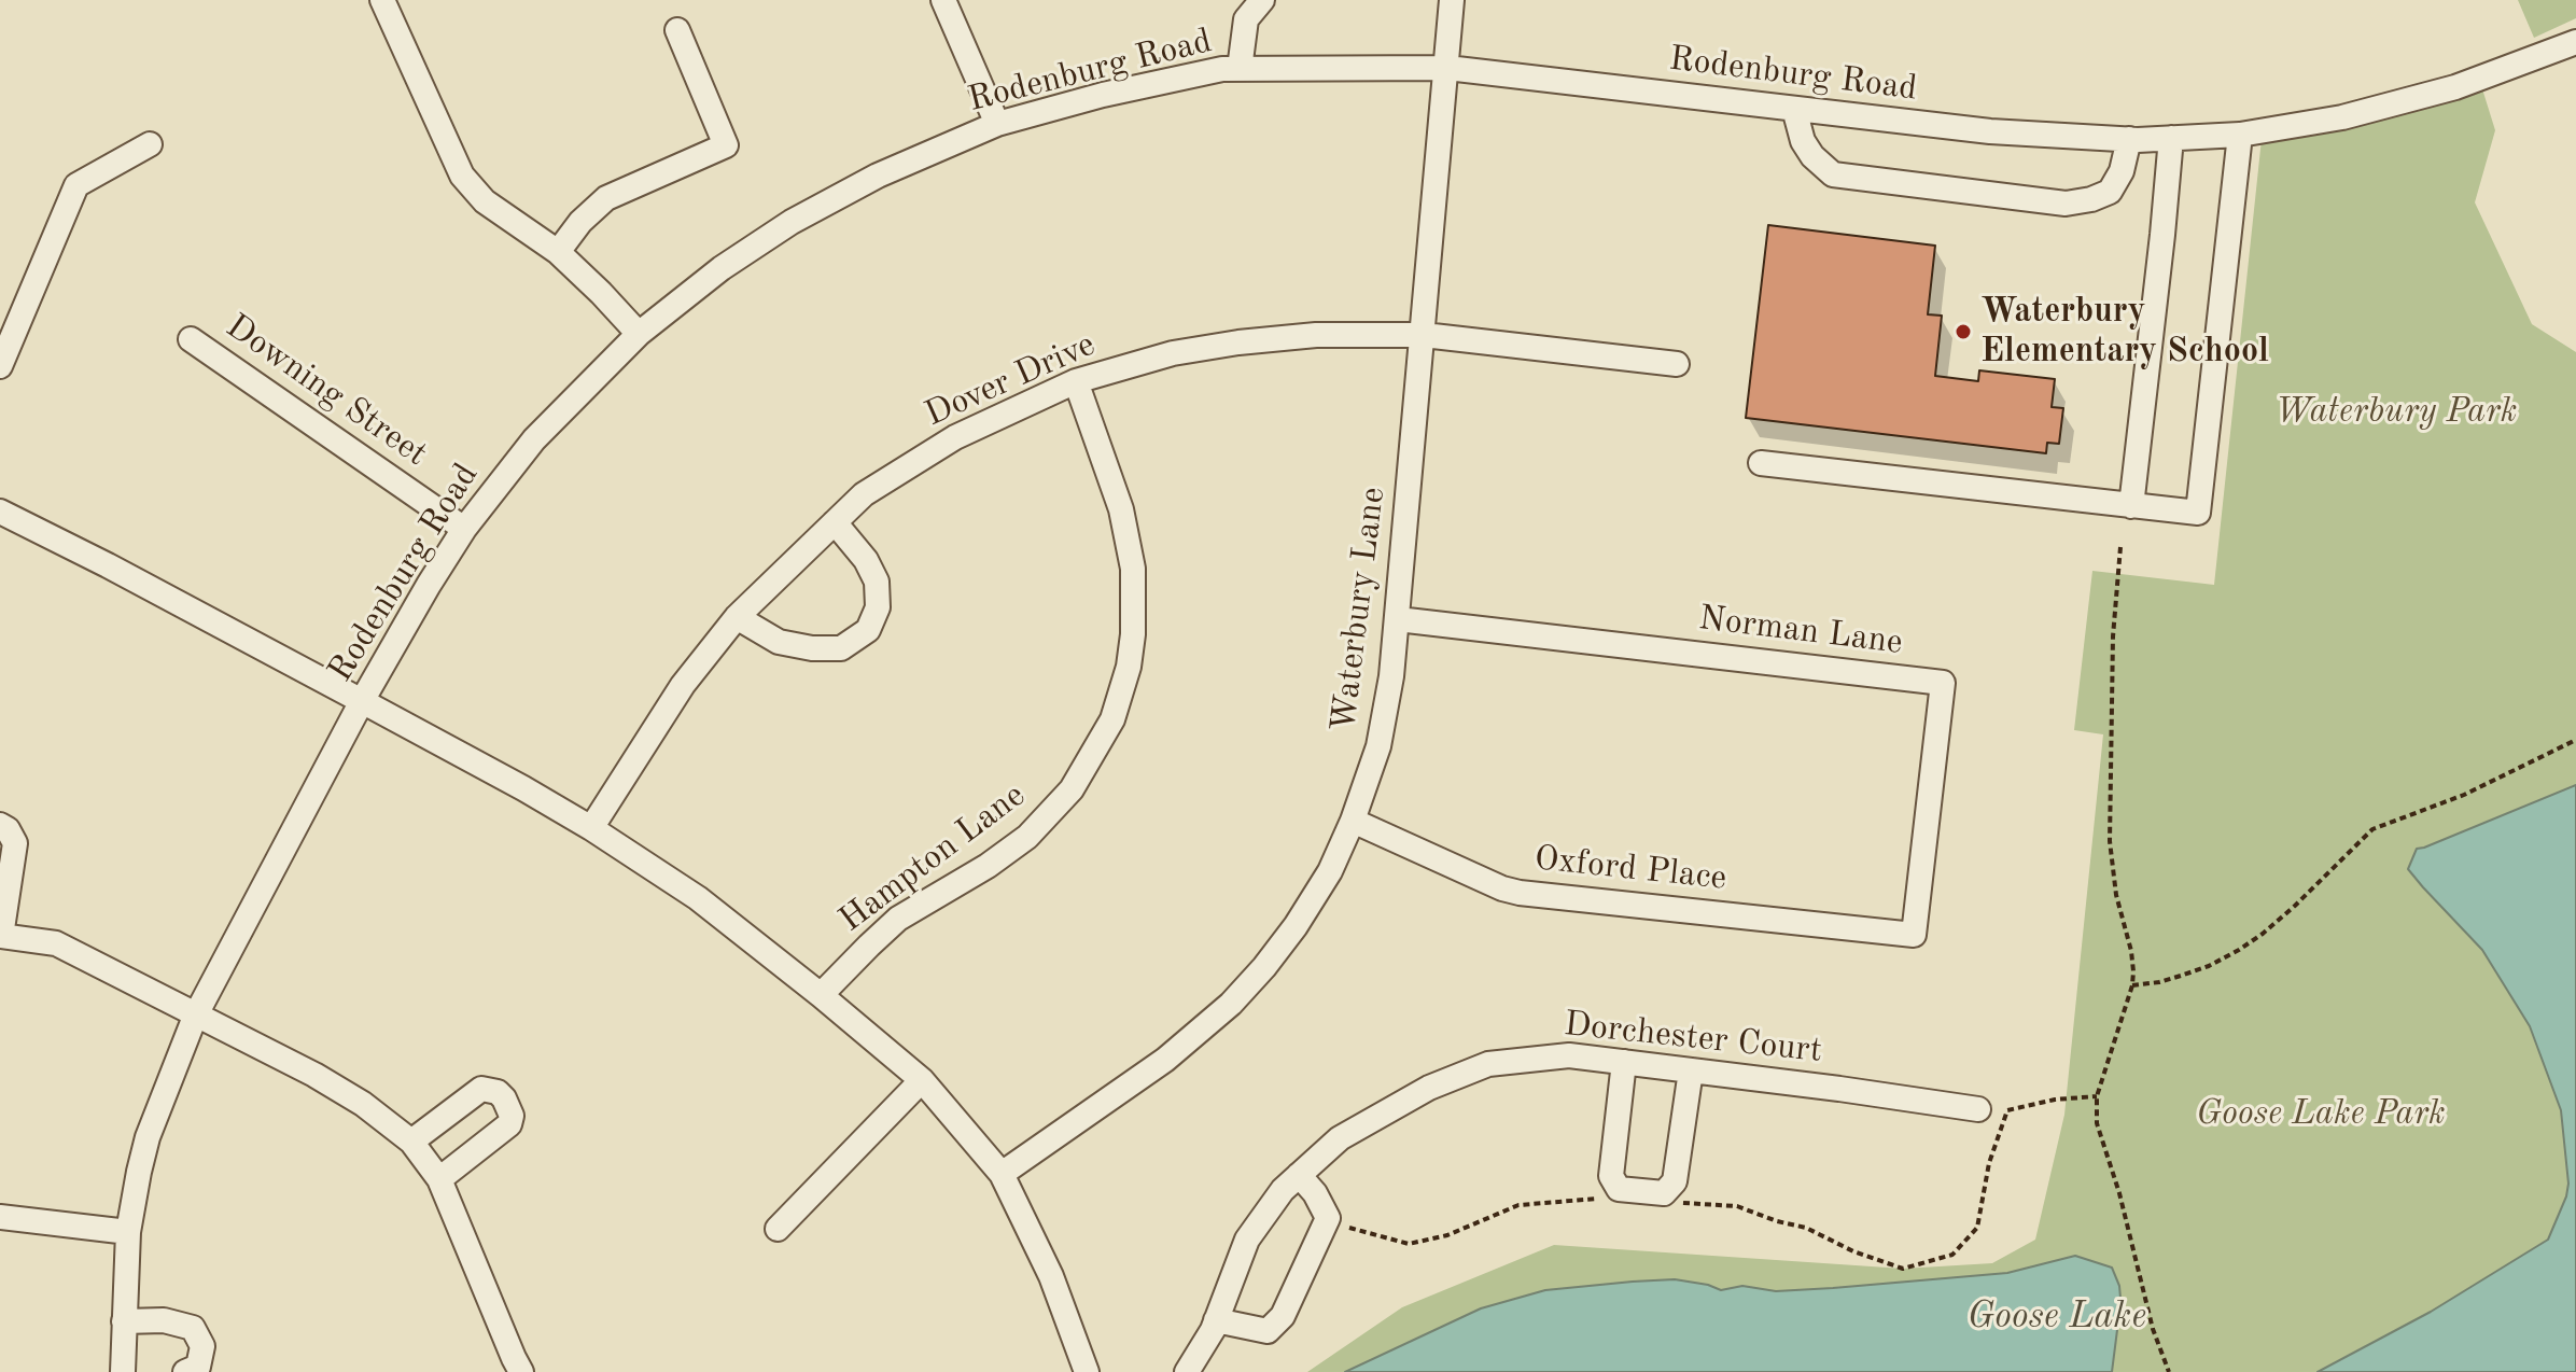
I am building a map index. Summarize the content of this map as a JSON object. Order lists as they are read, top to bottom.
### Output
{
  "streets": {
    "street": [
      "Rodenburg Road",
      "Dover Drive",
      "Downing Street",
      "Waterbury Lane",
      "Norman Lane",
      "Hampton Lane",
      "Oxford Place",
      "Dorchester Court"
    ]
  },
  "crossings": [
    ["Rodenburg Road", "Downing Street"],
    ["Rodenburg Road", "Waterbury Lane"],
    ["Dover Drive", "Waterbury Lane"],
    ["Dover Drive", "Hampton Lane"],
    ["Waterbury Lane", "Norman Lane"],
    ["Waterbury Lane", "Oxford Place"],
    ["Norman Lane", "Oxford Place"]
  ],
  "water": ["Goose Lake"],
  "parks": ["Waterbury Park", "Goose Lake Park"],
  "places": ["Waterbury Elementary School"]
}
